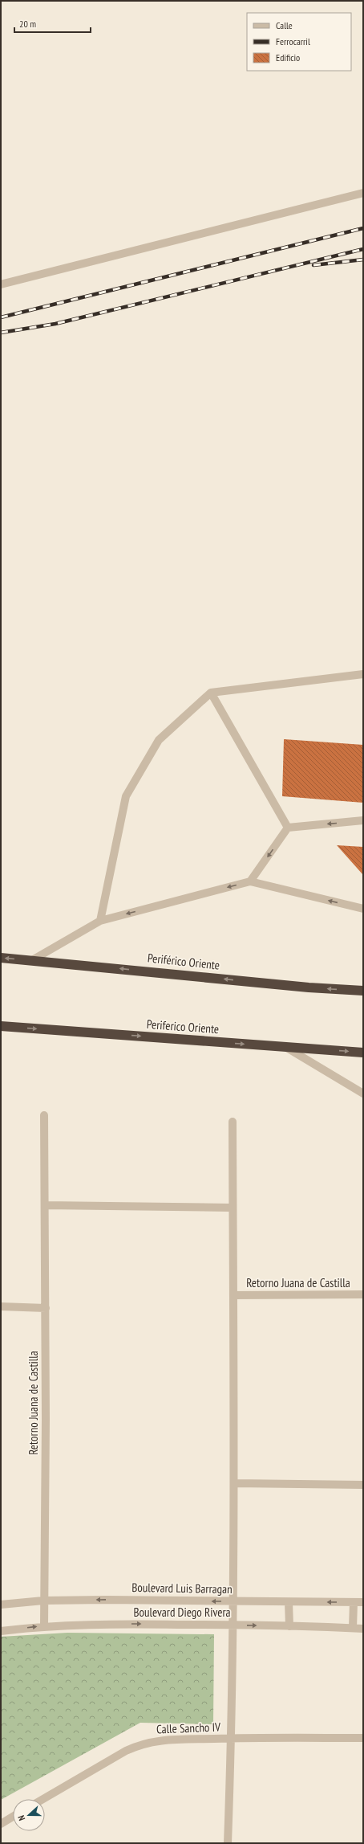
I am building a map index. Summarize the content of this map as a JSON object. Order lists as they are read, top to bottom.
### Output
{
  "streets": {
    "highway": ["Periférico Oriente", "Periferico Oriente"],
    "street": [
      "Retorno Juana de Castilla",
      "Boulevard Luis Barragan",
      "Boulevard Diego Rivera",
      "Calle Sancho IV"
    ]
  },
  "crossings": [
    ["Retorno Juana de Castilla", "Boulevard Luis Barragan"],
    ["Retorno Juana de Castilla", "Boulevard Diego Rivera"],
    ["Retorno Juana de Castilla", "Calle Sancho IV"]
  ],
  "one_way": [
    "Periférico Oriente",
    "Periferico Oriente",
    "Boulevard Luis Barragan",
    "Boulevard Diego Rivera"
  ],
  "legend": ["Calle", "Ferrocarril", "Edificio"],
  "scale_bar": "20 m",
  "north": "left"
}
